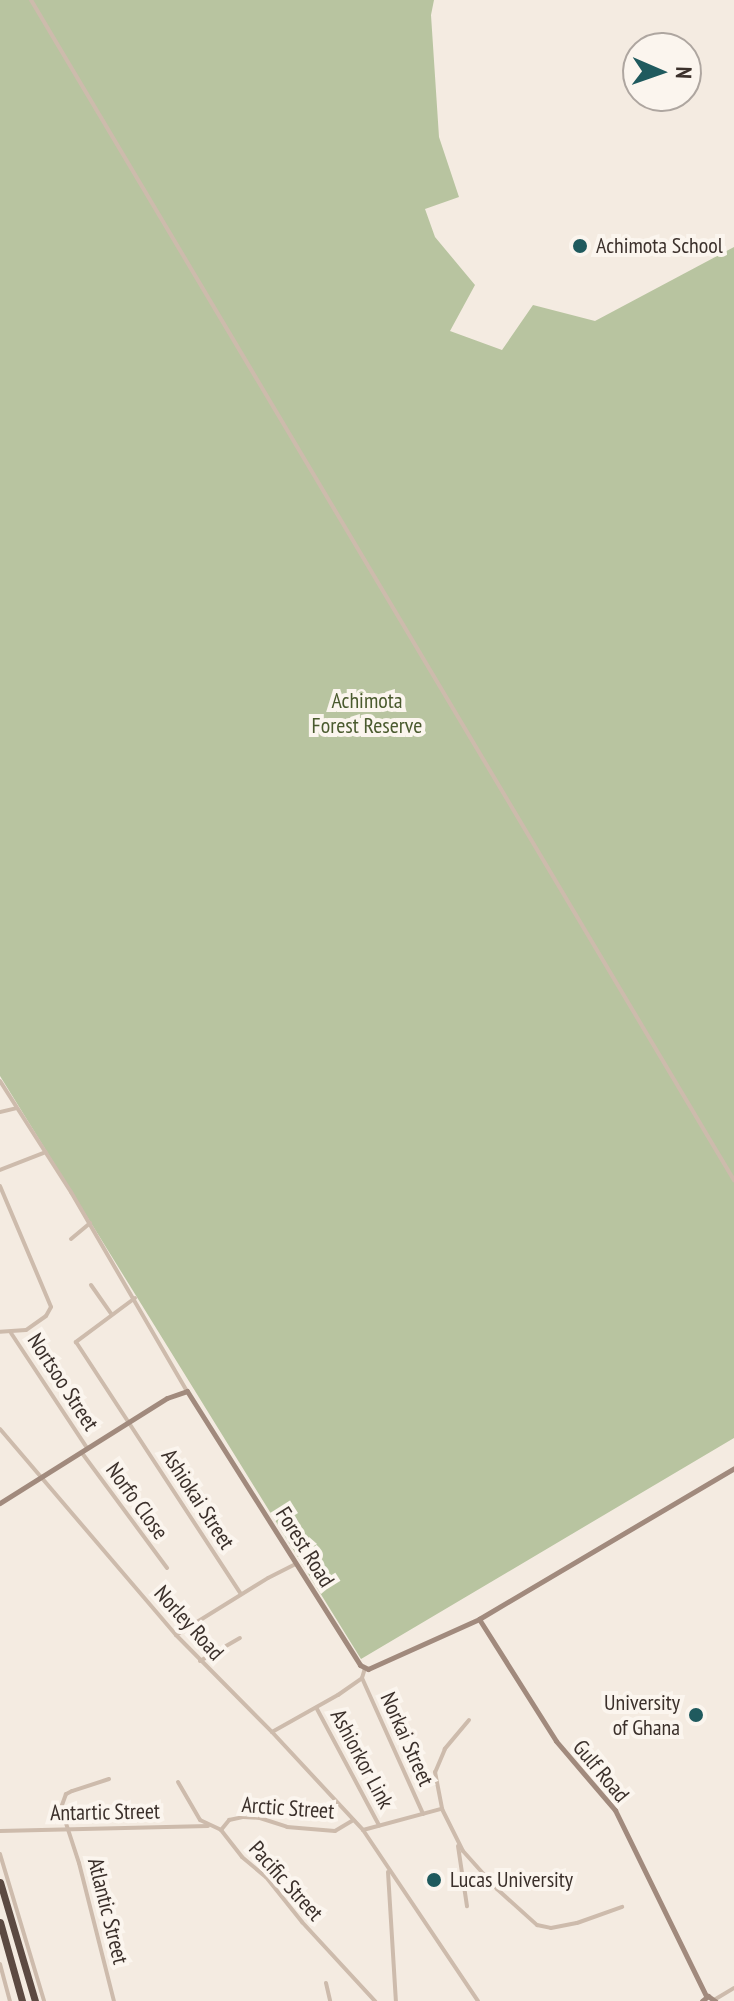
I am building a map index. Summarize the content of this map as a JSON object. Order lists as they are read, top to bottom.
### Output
{
  "streets": {
    "main road": ["Forest Road", "Gulf Road"],
    "street": [
      "Nortsoo Street",
      "Ashiokai Street",
      "Norfo Close",
      "Norley Road",
      "Norkai Street",
      "Ashiorkor Link",
      "Arctic Street",
      "Antartic Street",
      "Pacific Street",
      "Atlantic Street"
    ]
  },
  "crossings": [
    ["Nortsoo Street", "Norfo Close"],
    ["Norley Road", "Arctic Street"],
    ["Arctic Street", "Pacific Street"],
    ["Antartic Street", "Pacific Street"],
    ["Antartic Street", "Atlantic Street"]
  ],
  "parks": ["Achimota Forest Reserve"],
  "places": ["Achimota School", "University of Ghana", "Lucas University"],
  "north": "right"
}
